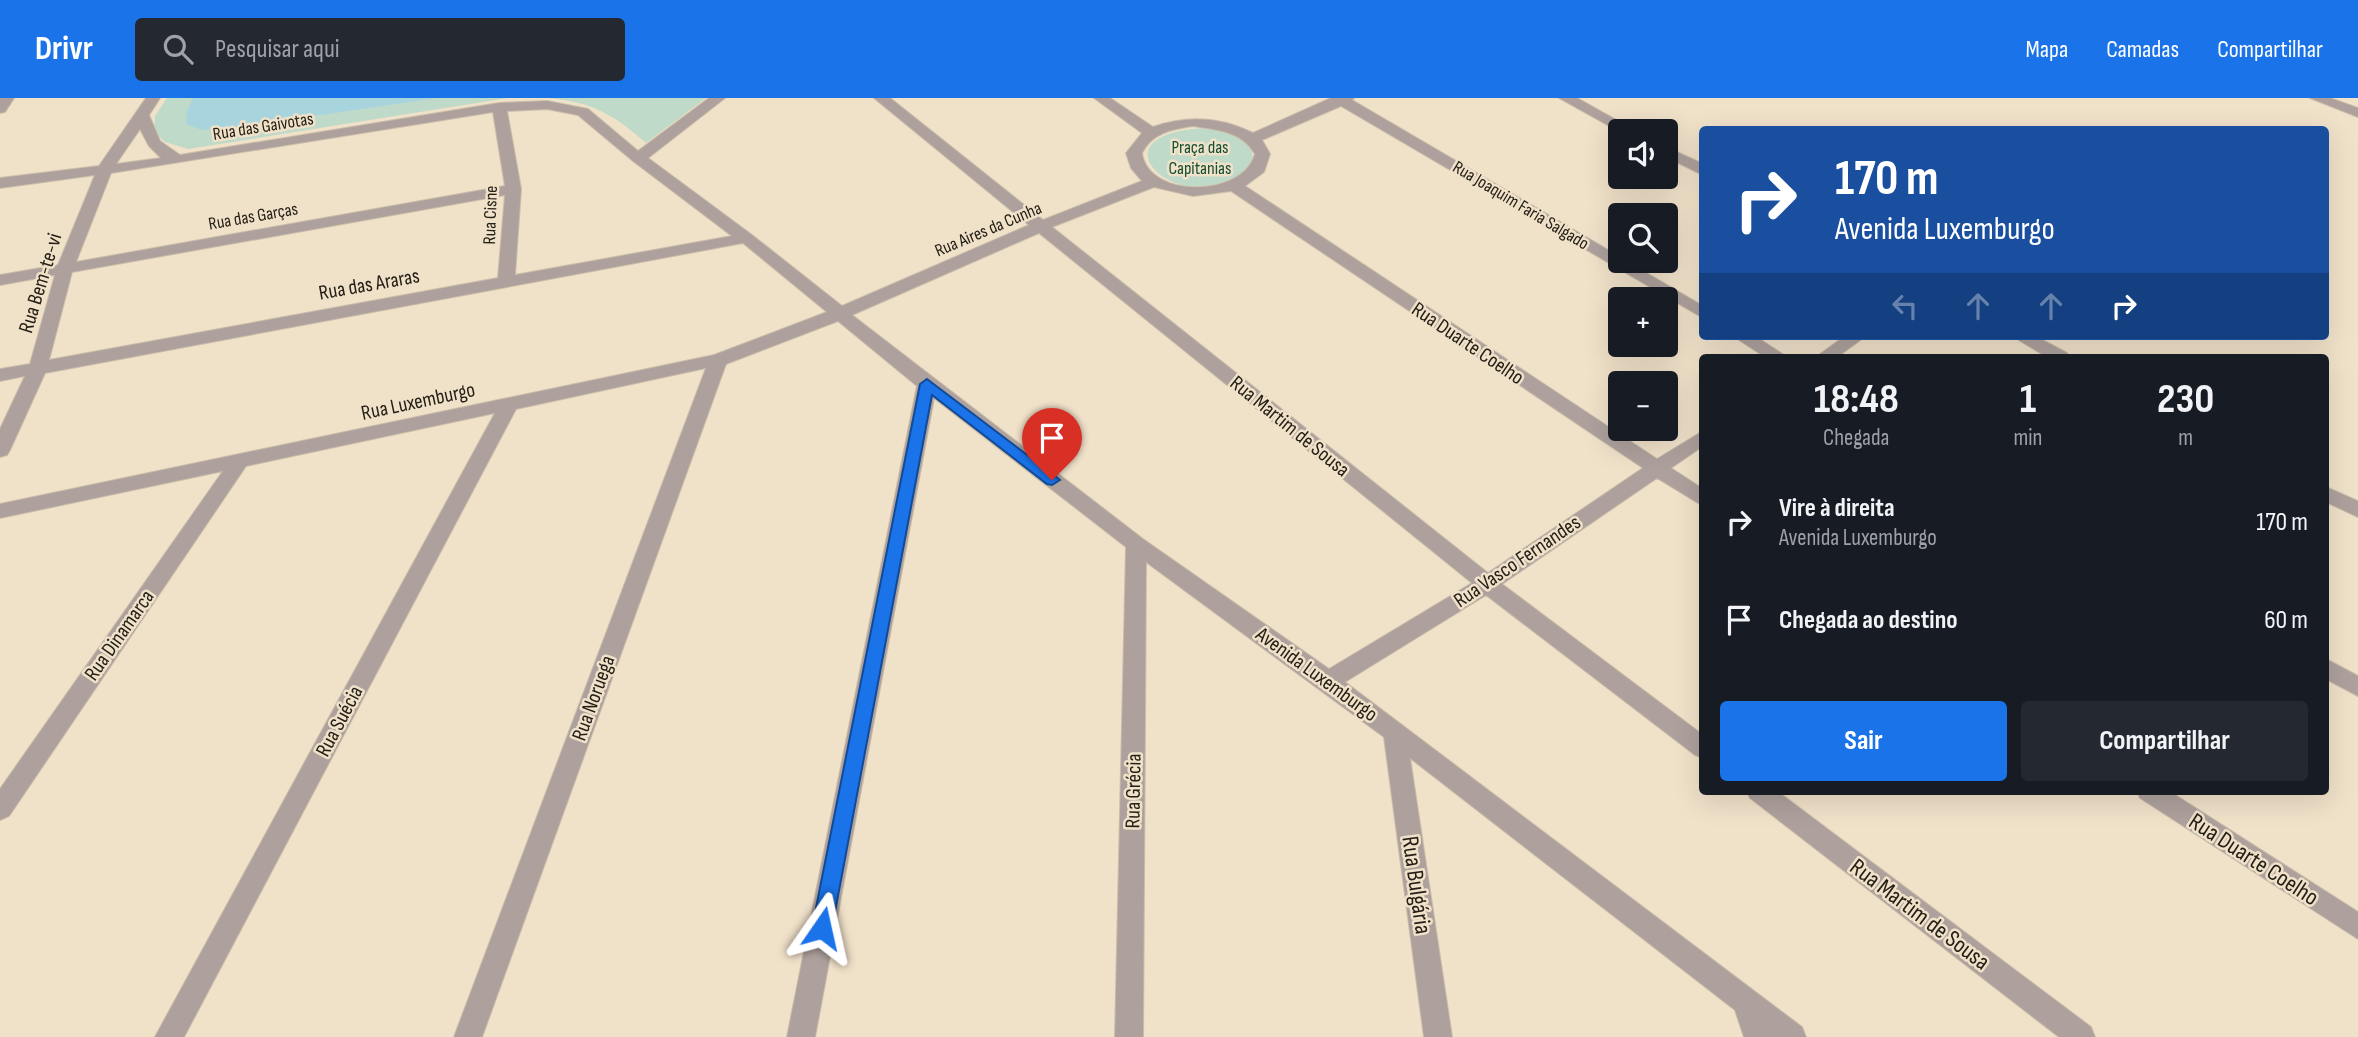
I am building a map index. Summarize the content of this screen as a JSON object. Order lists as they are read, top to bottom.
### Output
{
  "streets": {
    "street": [
      "Rua das Gaivotas",
      "Rua Joaquim Faria Salgado",
      "Rua Cisne",
      "Rua das Garças",
      "Rua Aires da Cunha",
      "Rua Bem-te-vi",
      "Rua das Araras",
      "Rua Duarte Coelho",
      "Rua Luxemburgo",
      "Rua Martim de Sousa",
      "Rua Vasco Fernandes",
      "Rua Dinamarca",
      "Avenida Luxemburgo",
      "Rua Noruega",
      "Rua Suécia",
      "Rua Grécia",
      "Rua Bulgária"
    ]
  },
  "crossings": [
    ["Rua das Gaivotas", "Rua Cisne"],
    ["Rua das Gaivotas", "Rua Aires da Cunha"],
    ["Rua das Gaivotas", "Rua Bem-te-vi"],
    ["Rua das Gaivotas", "Rua das Araras"],
    ["Rua das Gaivotas", "Rua Luxemburgo"],
    ["Rua das Gaivotas", "Avenida Luxemburgo"],
    ["Rua Cisne", "Rua das Garças"],
    ["Rua Cisne", "Rua das Araras"],
    ["Rua das Garças", "Rua Bem-te-vi"],
    ["Rua Aires da Cunha", "Rua Luxemburgo"],
    ["Rua Aires da Cunha", "Rua Martim de Sousa"],
    ["Rua Aires da Cunha", "Avenida Luxemburgo"],
    ["Rua Bem-te-vi", "Rua das Araras"],
    ["Rua Duarte Coelho", "Rua Vasco Fernandes"],
    ["Rua Luxemburgo", "Rua Dinamarca"],
    ["Rua Luxemburgo", "Avenida Luxemburgo"],
    ["Rua Luxemburgo", "Rua Noruega"],
    ["Rua Luxemburgo", "Rua Suécia"],
    ["Rua Martim de Sousa", "Rua Vasco Fernandes"],
    ["Rua Vasco Fernandes", "Avenida Luxemburgo"],
    ["Avenida Luxemburgo", "Rua Grécia"],
    ["Avenida Luxemburgo", "Rua Bulgária"]
  ],
  "parks": ["Praça das Capitanias"],
  "page": {
    "header": "Drivr",
    "search": "Pesquisar aqui",
    "nav": ["Mapa", "Camadas", "Compartilhar"],
    "map_buttons": ["+", "−"],
    "turn": ["170 m", "Avenida Luxemburgo"],
    "eta": [
      "18:48",
      "Chegada",
      "1",
      "min",
      "230",
      "m"
    ],
    "list": [
      {
        "name": "Vire à direita",
        "note": "Avenida Luxemburgo",
        "value": "170 m"
      },
      {
        "name": "Chegada ao destino",
        "value": "60 m"
      }
    ],
    "buttons": ["Sair", "Compartilhar"]
  }
}
